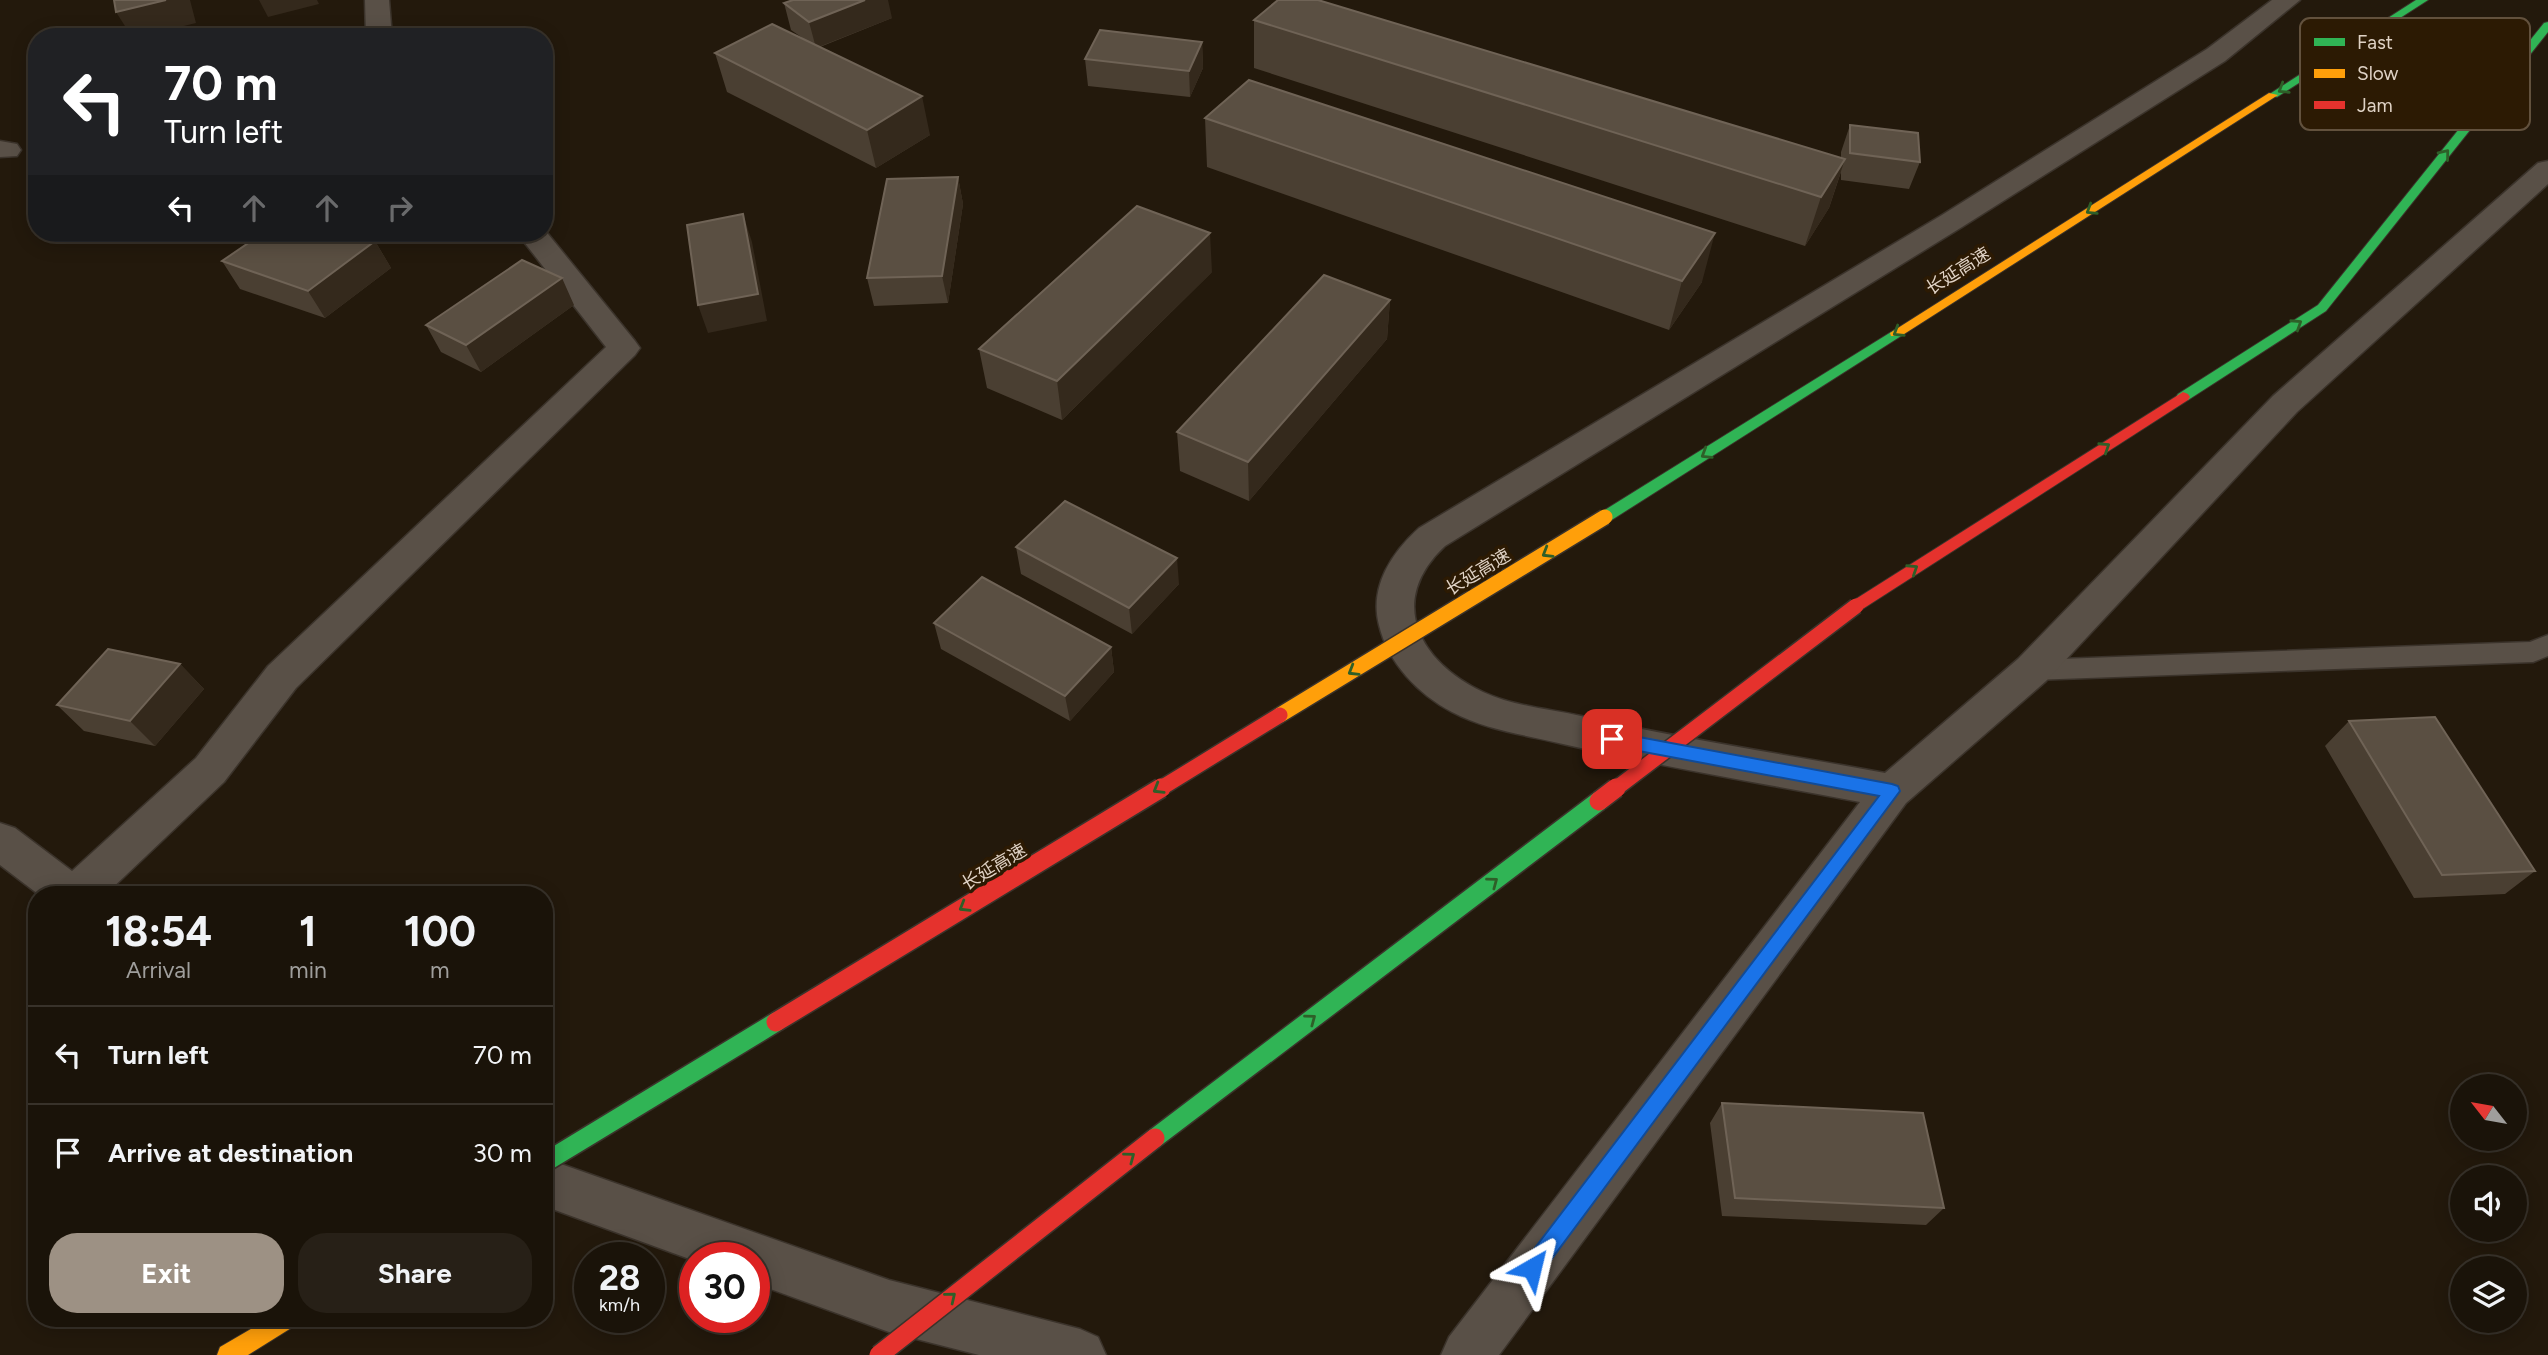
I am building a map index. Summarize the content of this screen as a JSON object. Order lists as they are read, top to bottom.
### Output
{
  "streets": {
    "highway": ["长延高速"]
  },
  "one_way": ["长延高速"],
  "legend": ["Fast", "Slow", "Jam"],
  "north": "top left",
  "page": {
    "turn": ["70 m", "Turn left"],
    "eta": [
      "18:54",
      "Arrival",
      "1",
      "min",
      "100",
      "m"
    ],
    "list": [
      {
        "name": "Turn left",
        "value": "70 m"
      },
      {
        "name": "Arrive at destination",
        "value": "30 m"
      }
    ],
    "buttons": ["Exit", "Share"],
    "speed": "28 km/h",
    "limit": "30"
  }
}
